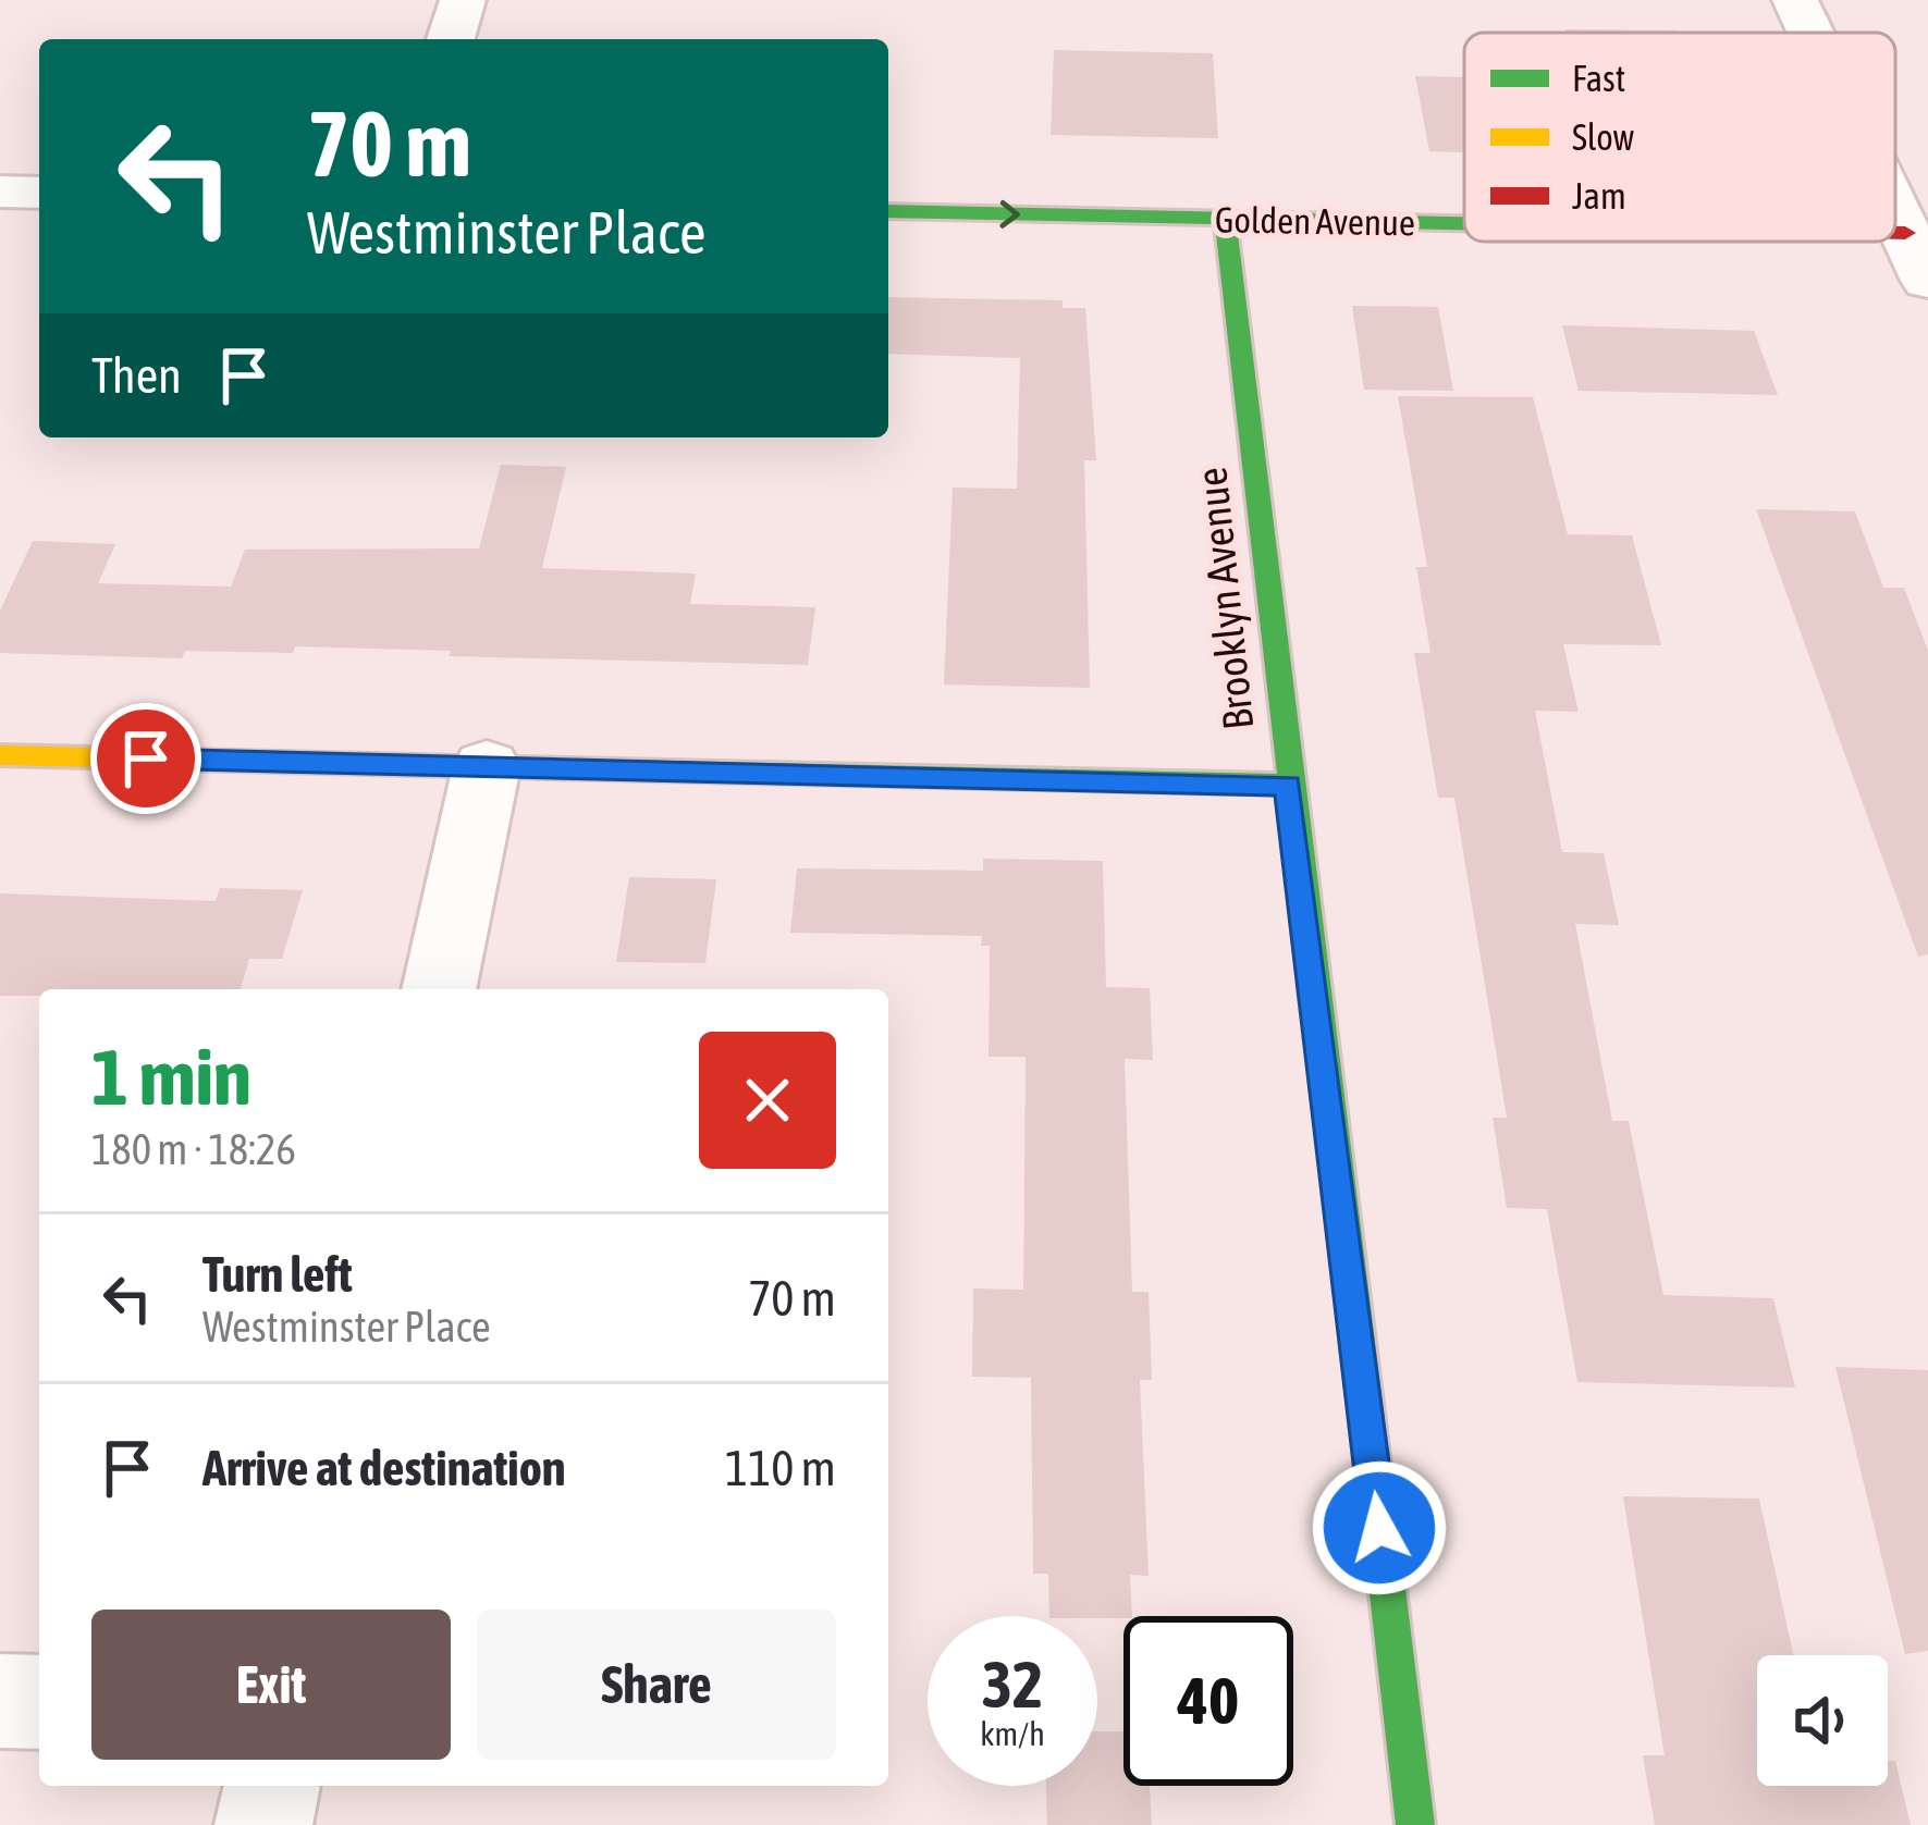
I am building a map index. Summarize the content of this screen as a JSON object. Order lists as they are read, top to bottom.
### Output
{
  "streets": {
    "street": ["Golden Avenue", "Brooklyn Avenue"]
  },
  "crossings": [
    ["Golden Avenue", "Brooklyn Avenue"]
  ],
  "one_way": ["Golden Avenue"],
  "legend": ["Fast", "Slow", "Jam"],
  "page": {
    "turn": ["70 m", "Westminster Place"],
    "then": "Then",
    "heading": ["1 min", "180 m · 18:26"],
    "list": [
      {
        "name": "Turn left",
        "note": "Westminster Place",
        "value": "70 m"
      },
      {
        "name": "Arrive at destination",
        "value": "110 m"
      }
    ],
    "buttons": ["Exit", "Share"],
    "speed": "32 km/h",
    "limit": "40"
  }
}
